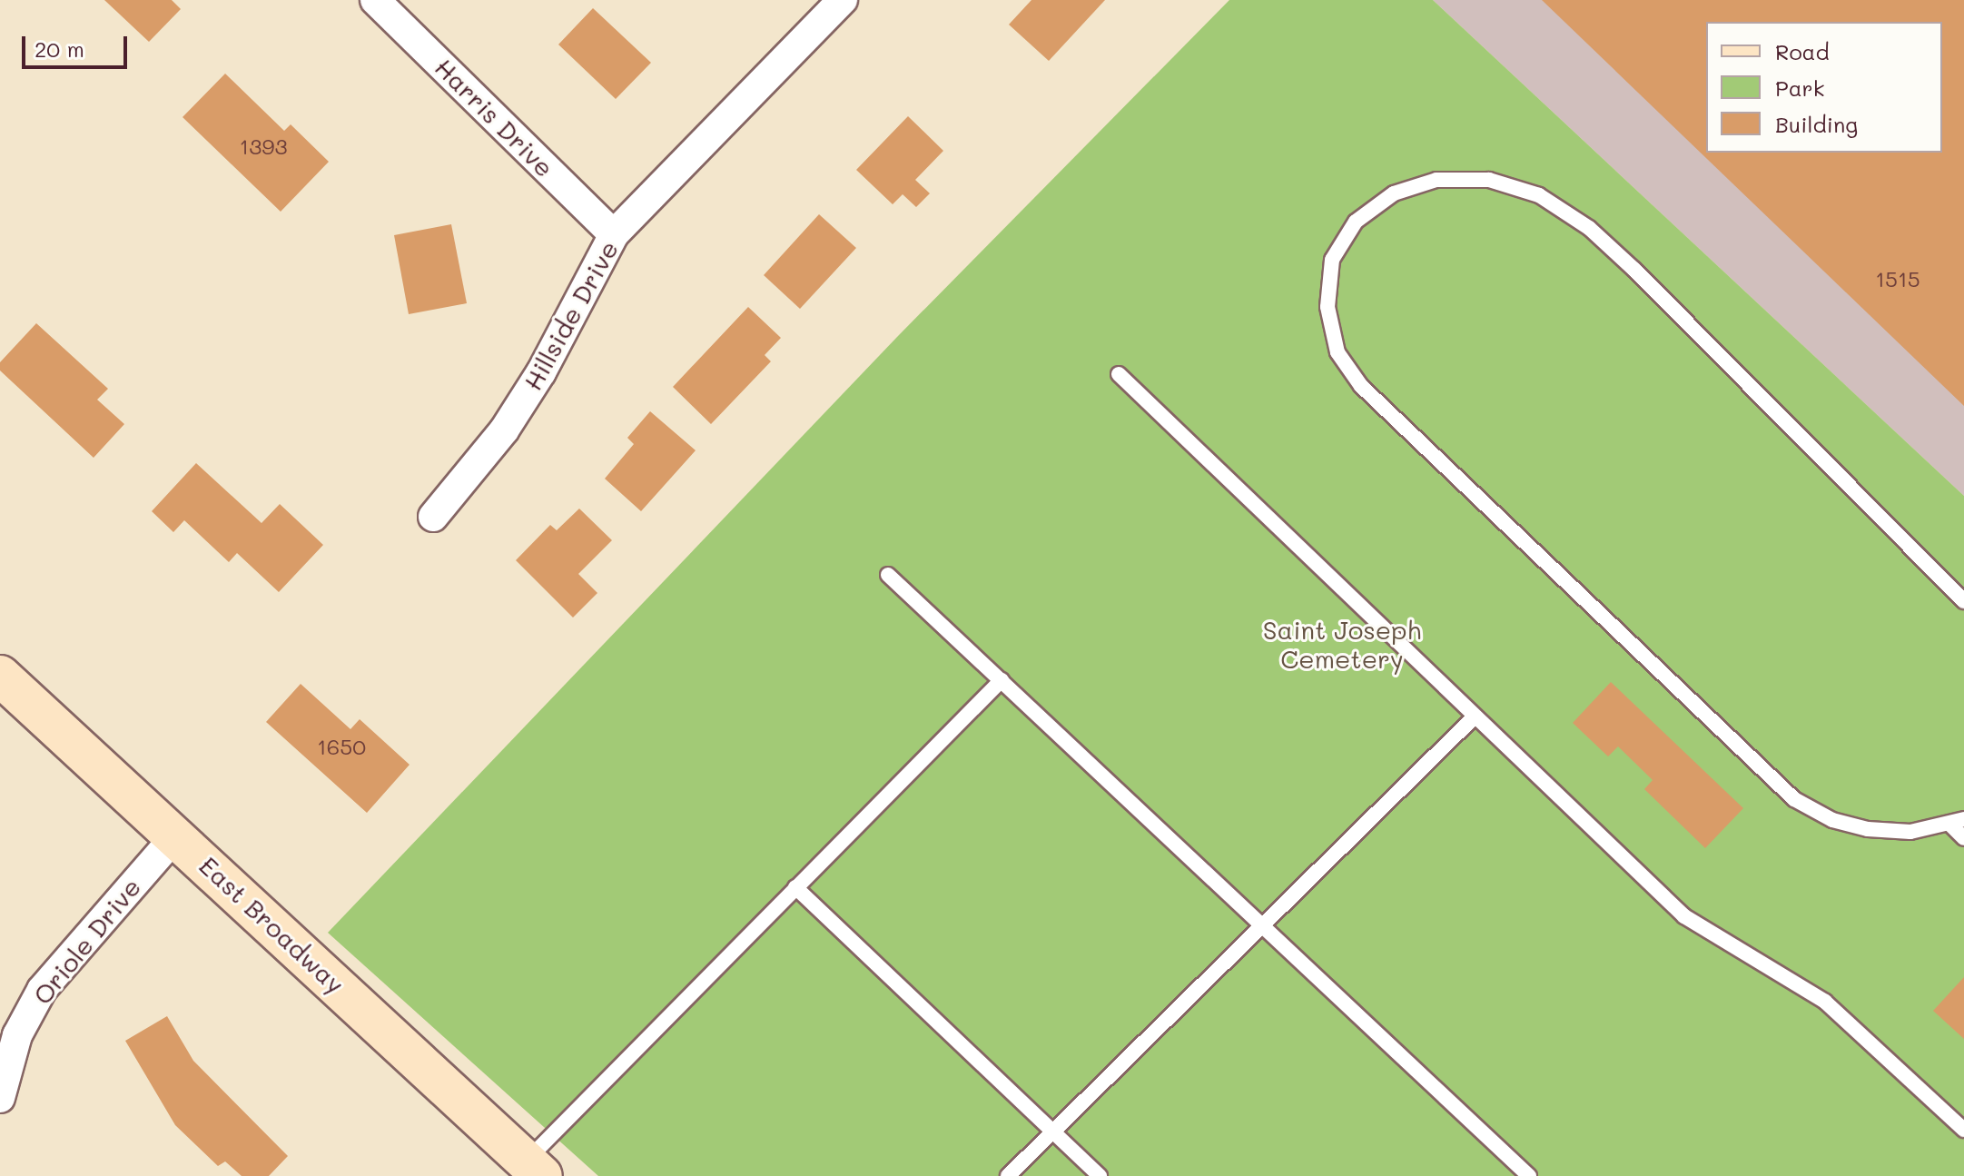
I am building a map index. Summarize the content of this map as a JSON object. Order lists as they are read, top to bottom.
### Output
{
  "streets": {
    "main road": ["East Broadway"],
    "street": ["Harris Drive", "Hillside Drive", "Oriole Drive"]
  },
  "crossings": [
    ["Harris Drive", "Hillside Drive"],
    ["East Broadway", "Oriole Drive"]
  ],
  "parks": ["Saint Joseph Cemetery"],
  "house_numbers": ["1393", "1515", "1650"],
  "legend": ["Road", "Park", "Building"],
  "scale_bar": "20 m"
}
